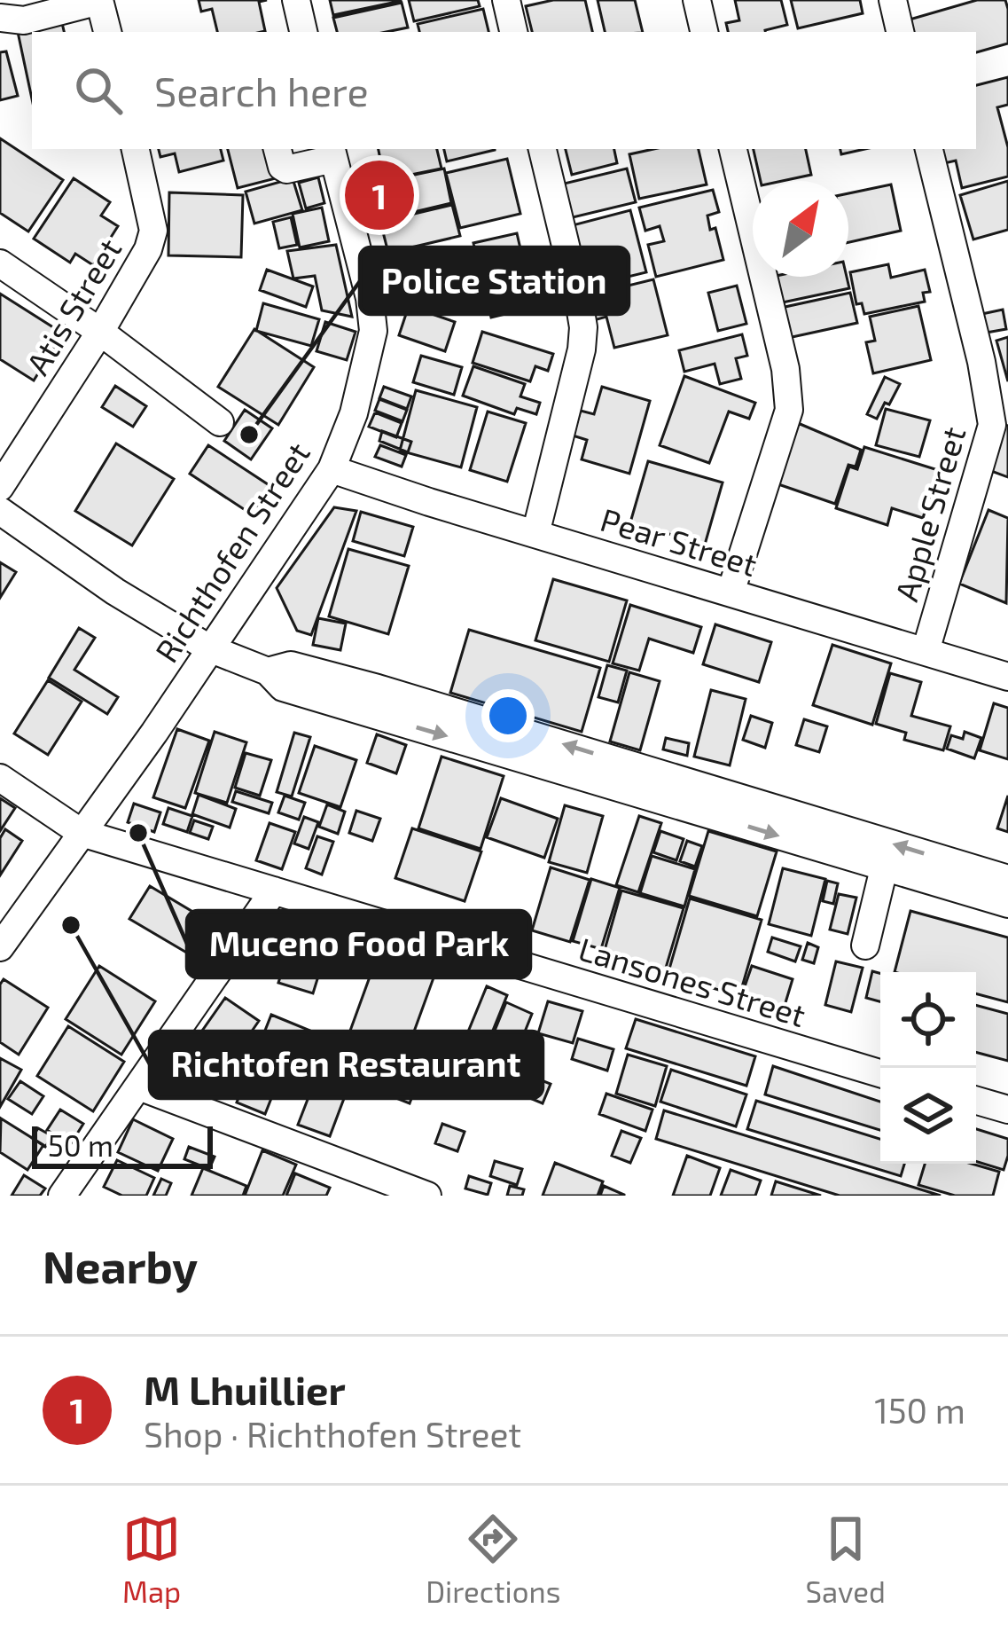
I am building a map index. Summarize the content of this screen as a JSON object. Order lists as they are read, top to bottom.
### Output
{
  "streets": {
    "street": [
      "Atis Street",
      "Apple Street",
      "Pear Street",
      "Richthofen Street",
      "Lansones Street"
    ]
  },
  "crossings": [
    ["Apple Street", "Pear Street"],
    ["Pear Street", "Richthofen Street"],
    ["Richthofen Street", "Lansones Street"]
  ],
  "places": ["Police Station", "Muceno Food Park", "Richtofen Restaurant"],
  "scale_bar": "50 m",
  "north": "top right",
  "page": {
    "search": "Search here",
    "pins": "1",
    "scale": "50 m",
    "heading": "Nearby",
    "list": [
      {
        "mark": "1",
        "name": "M Lhuillier",
        "note": "Shop · Richthofen Street",
        "value": "150 m"
      }
    ],
    "nav": ["Map", "Directions", "Saved"]
  }
}
